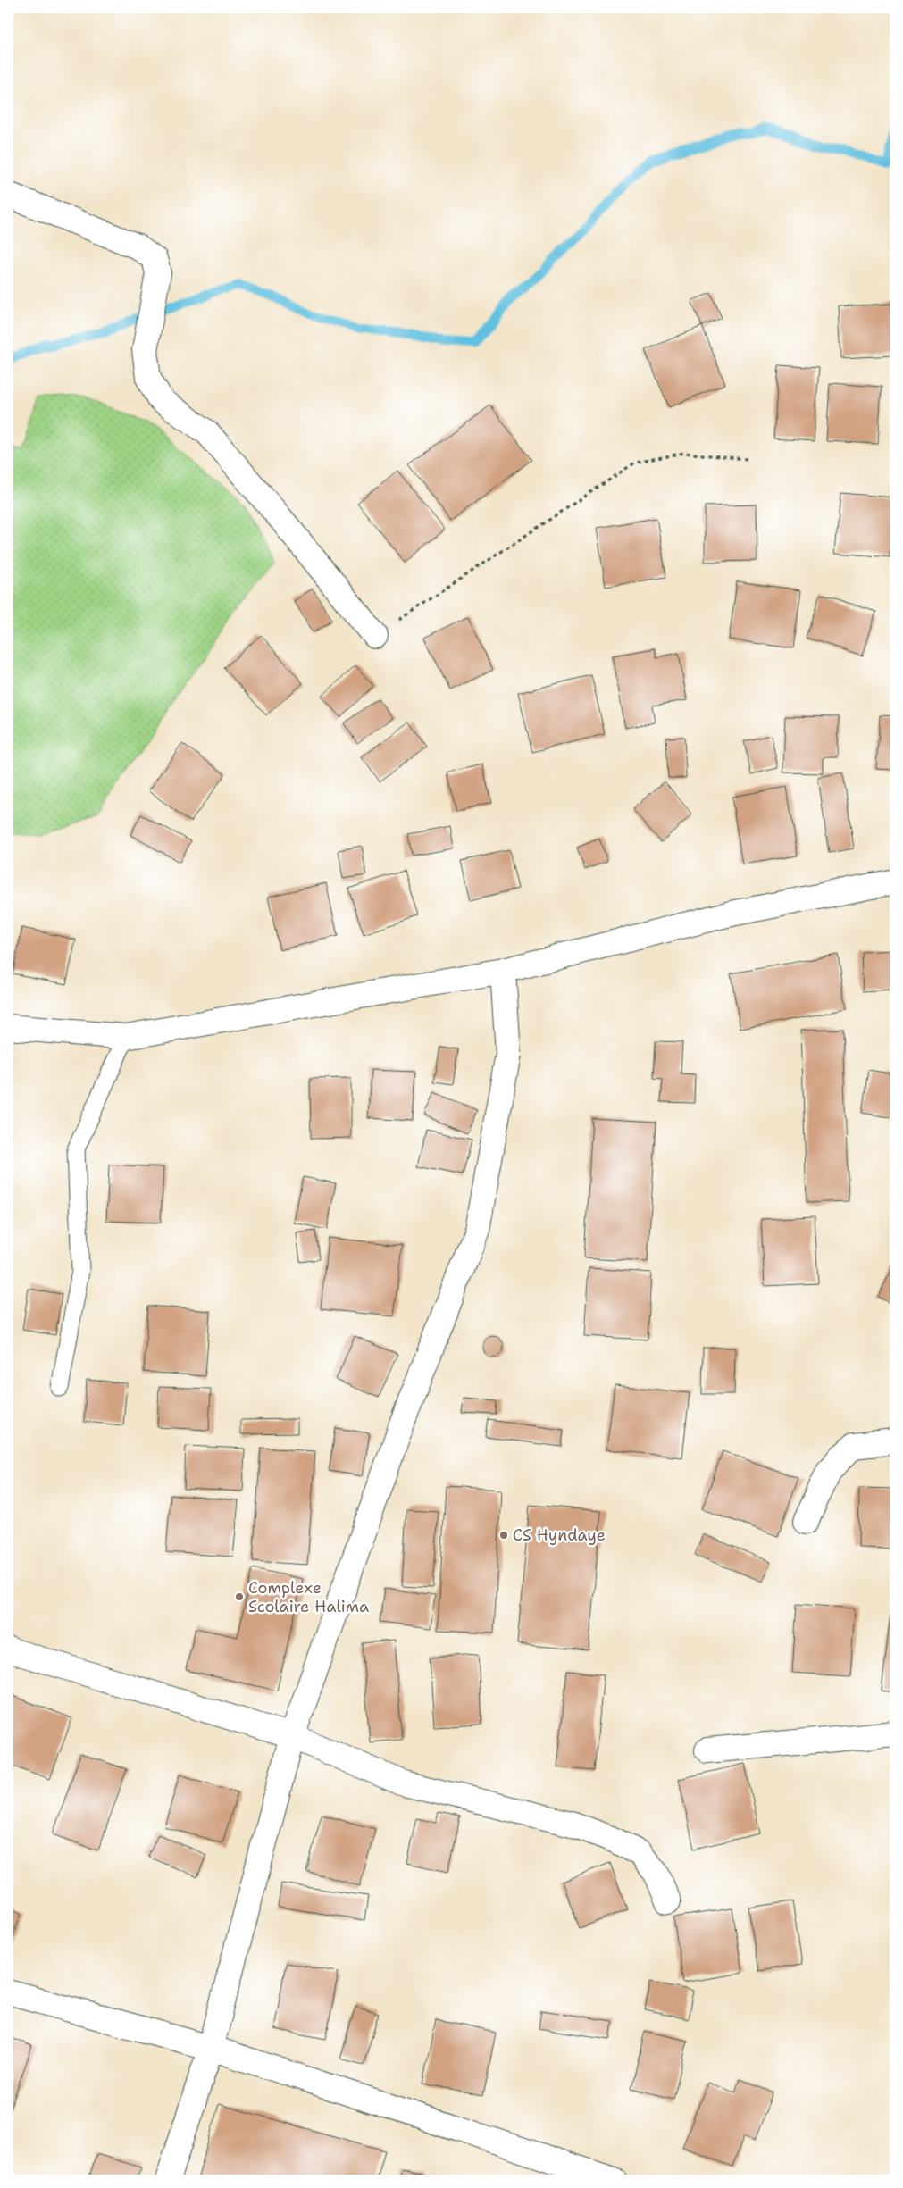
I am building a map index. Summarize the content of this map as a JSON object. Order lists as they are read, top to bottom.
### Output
{
  "places": ["CS Hyndaye", "Complexe Scolaire Halima"]
}
